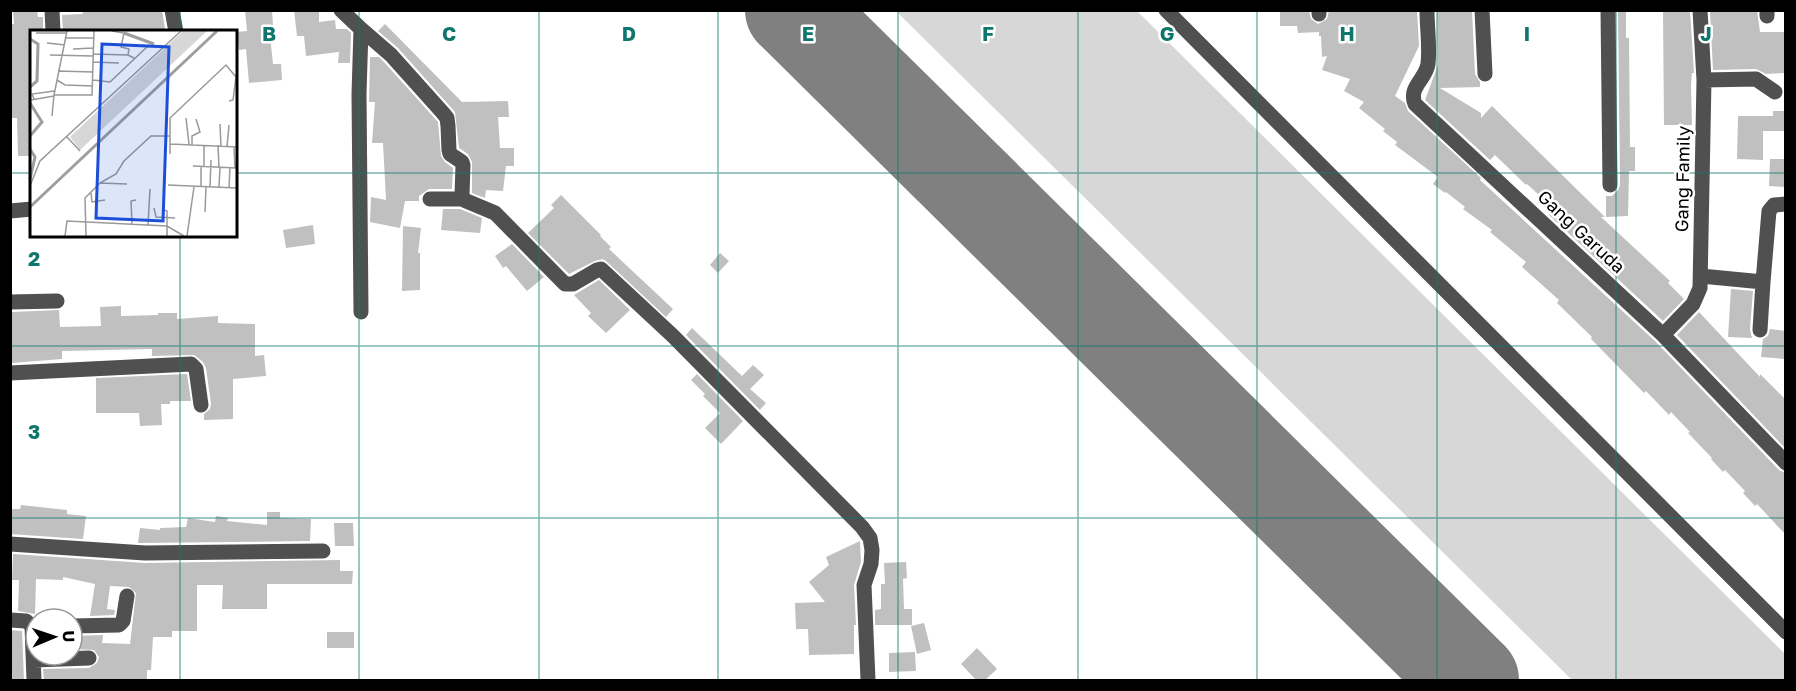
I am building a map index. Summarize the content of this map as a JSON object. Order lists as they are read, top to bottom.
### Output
{
  "streets": {
    "street": ["Gang Family", "Gang Garuda"]
  },
  "crossings": [
    ["Gang Family", "Gang Garuda"]
  ],
  "north": "right",
  "grid": {
    "columns": [
      "B",
      "C",
      "D",
      "E",
      "F",
      "G",
      "H",
      "I",
      "J"
    ],
    "rows": ["2", "3"]
  }
}
